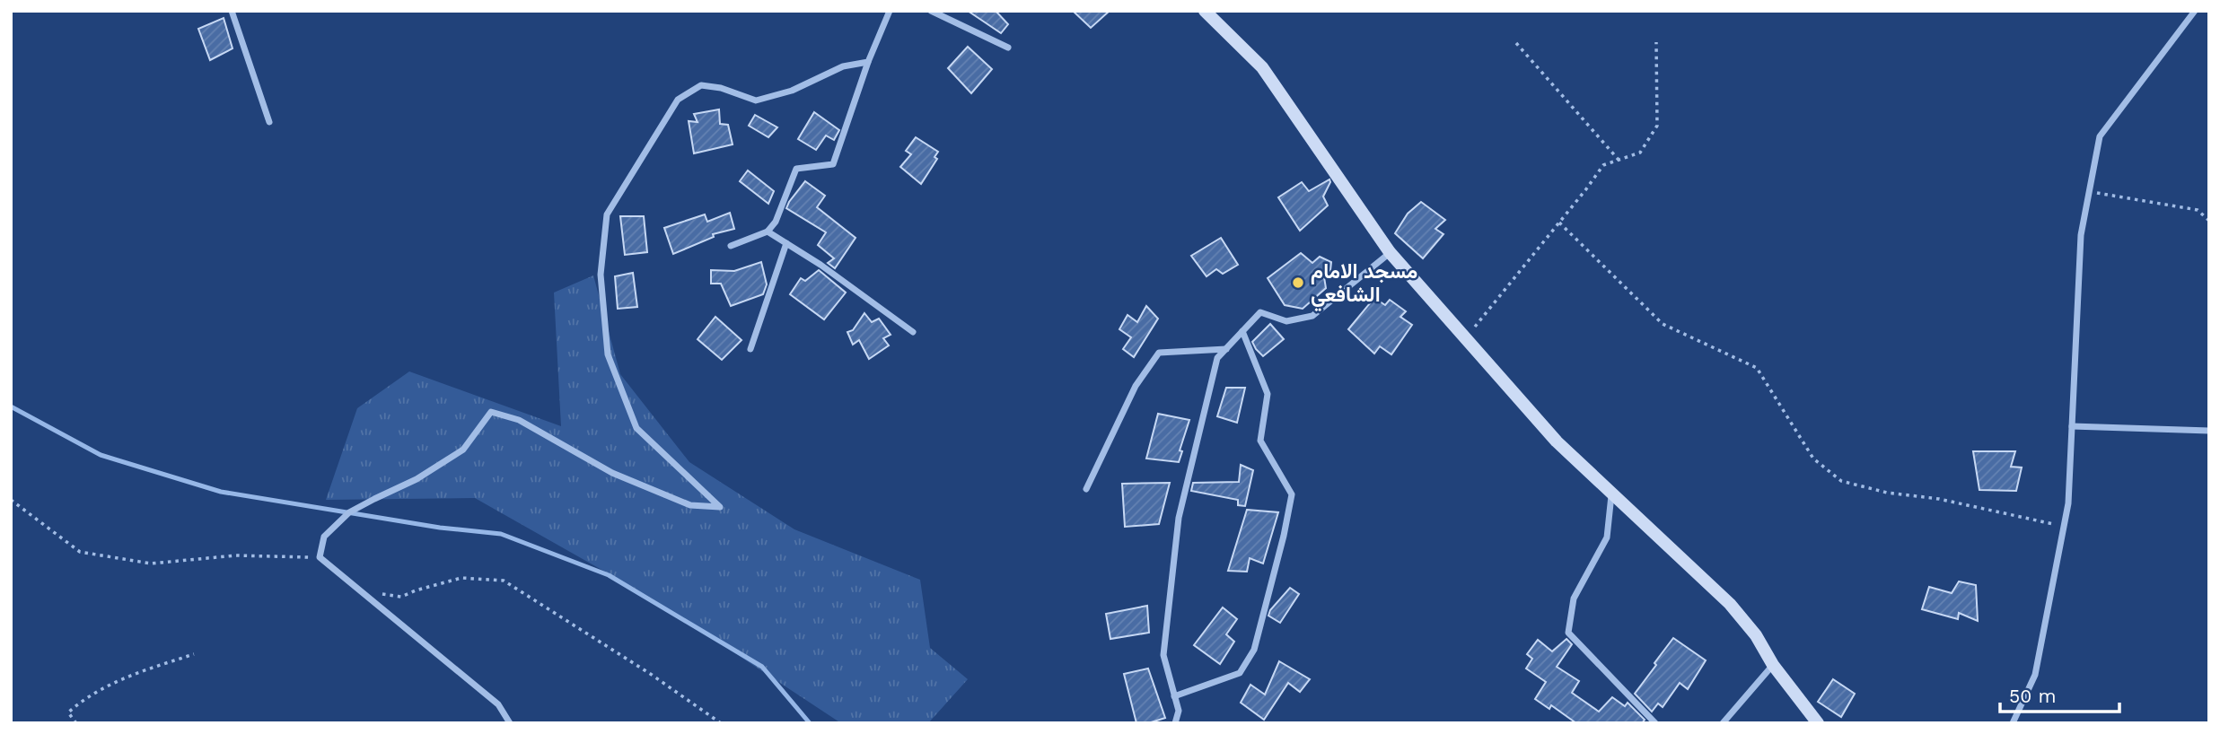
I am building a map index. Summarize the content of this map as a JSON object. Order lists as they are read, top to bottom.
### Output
{
  "places": ["مسجد الامام الشافعي"],
  "scale_bar": "50 m"
}
